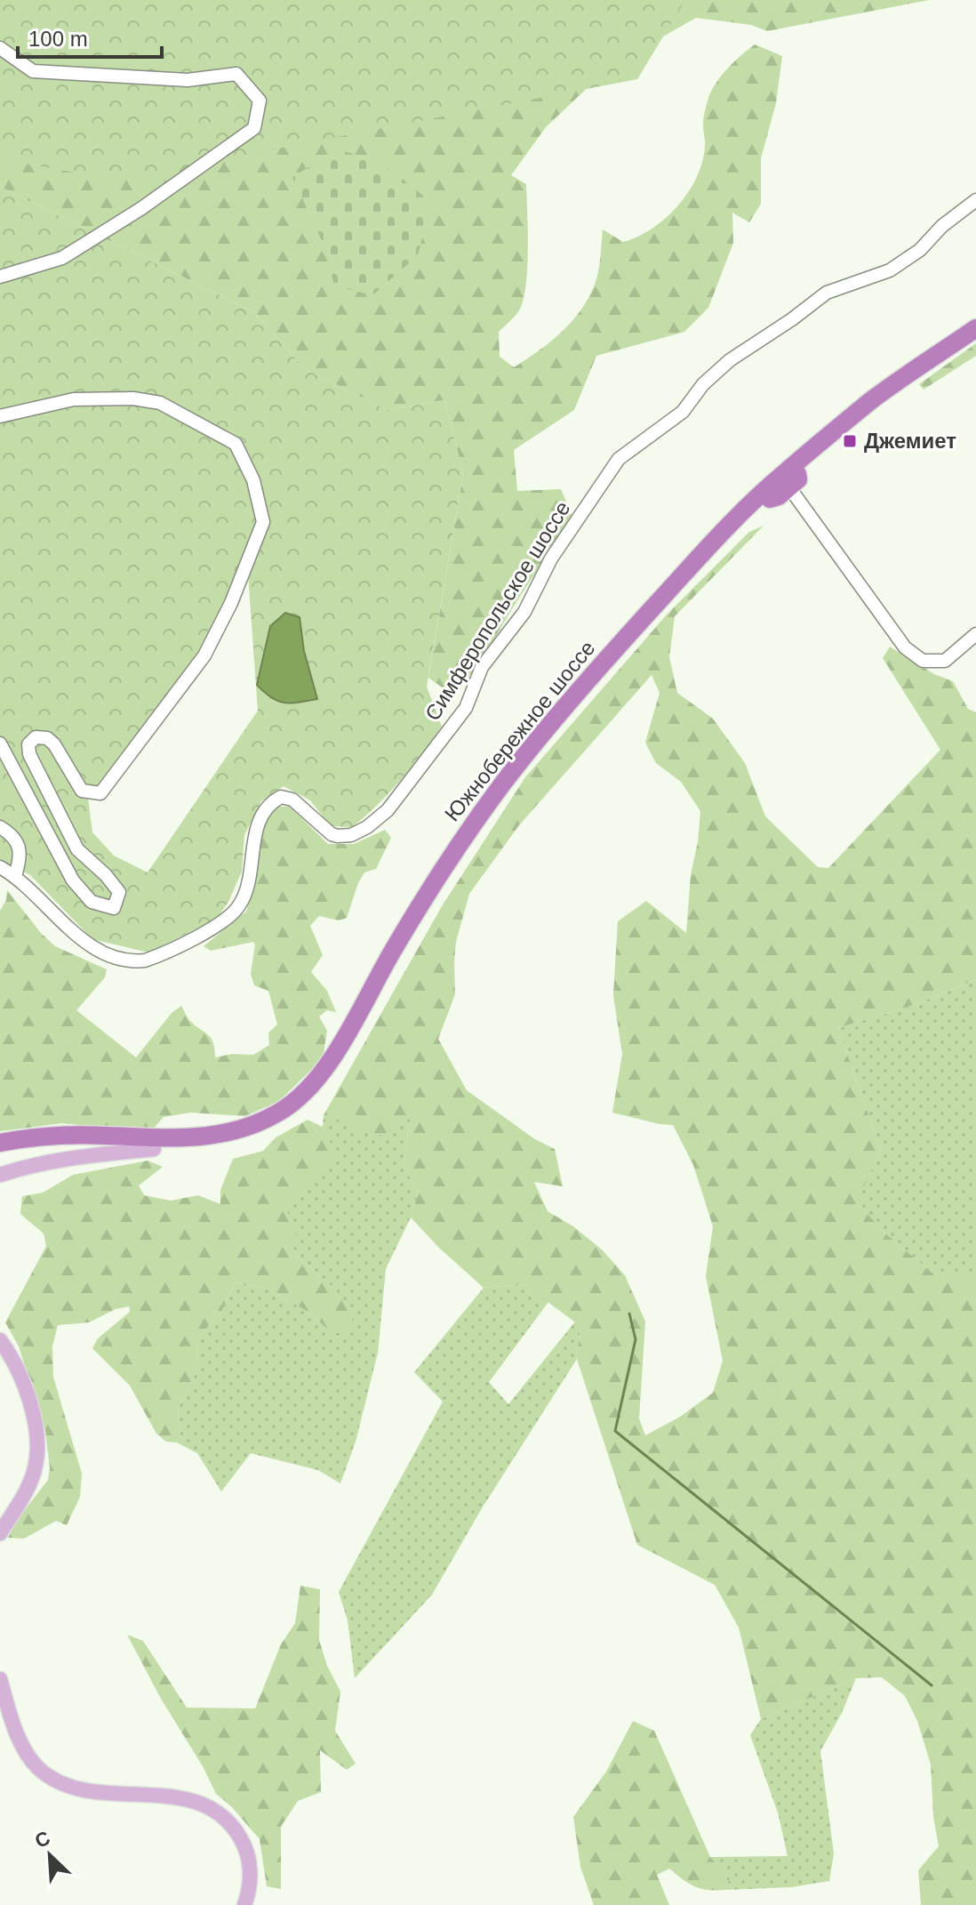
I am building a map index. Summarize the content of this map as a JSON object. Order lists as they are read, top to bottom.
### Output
{
  "streets": {
    "highway": ["Южнобережное шоссе"],
    "street": ["Симферопольское шоссе"]
  },
  "places": {
    "transit": ["Джемиет"]
  },
  "scale_bar": "100 m",
  "north": "top left"
}
